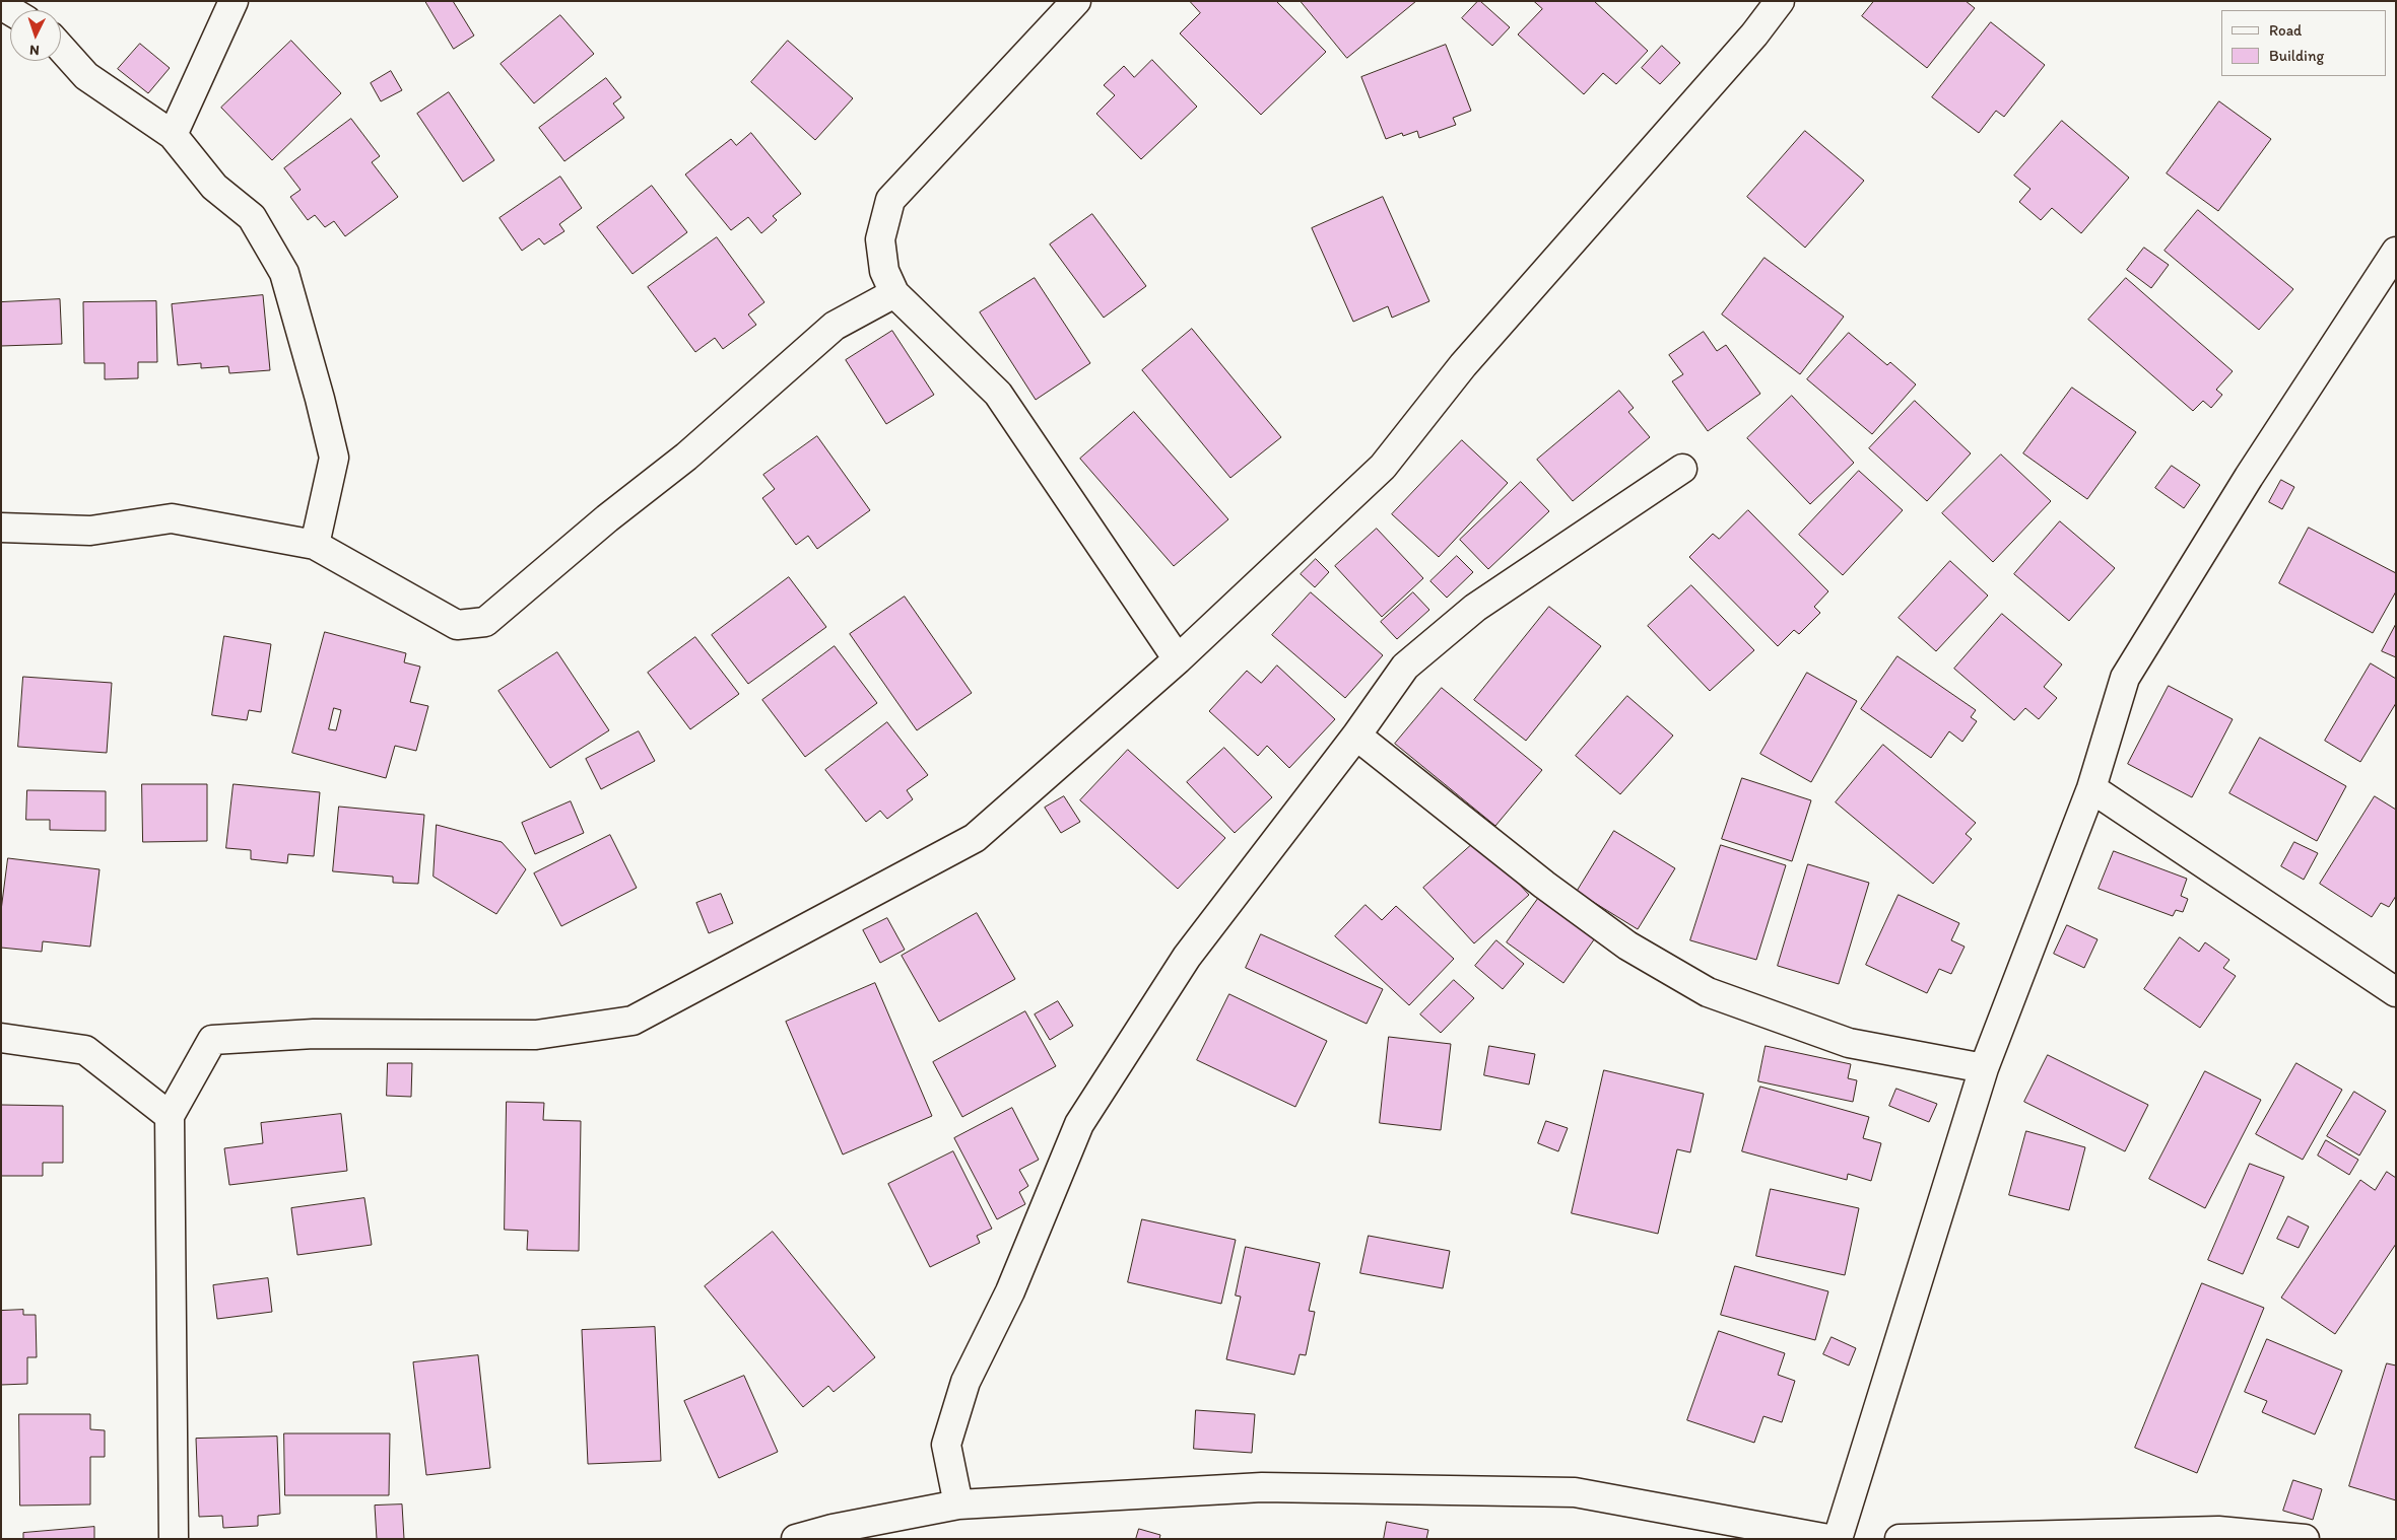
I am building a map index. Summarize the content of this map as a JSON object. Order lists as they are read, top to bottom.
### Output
{
  "legend": ["Road", "Building"],
  "north": "bottom"
}
